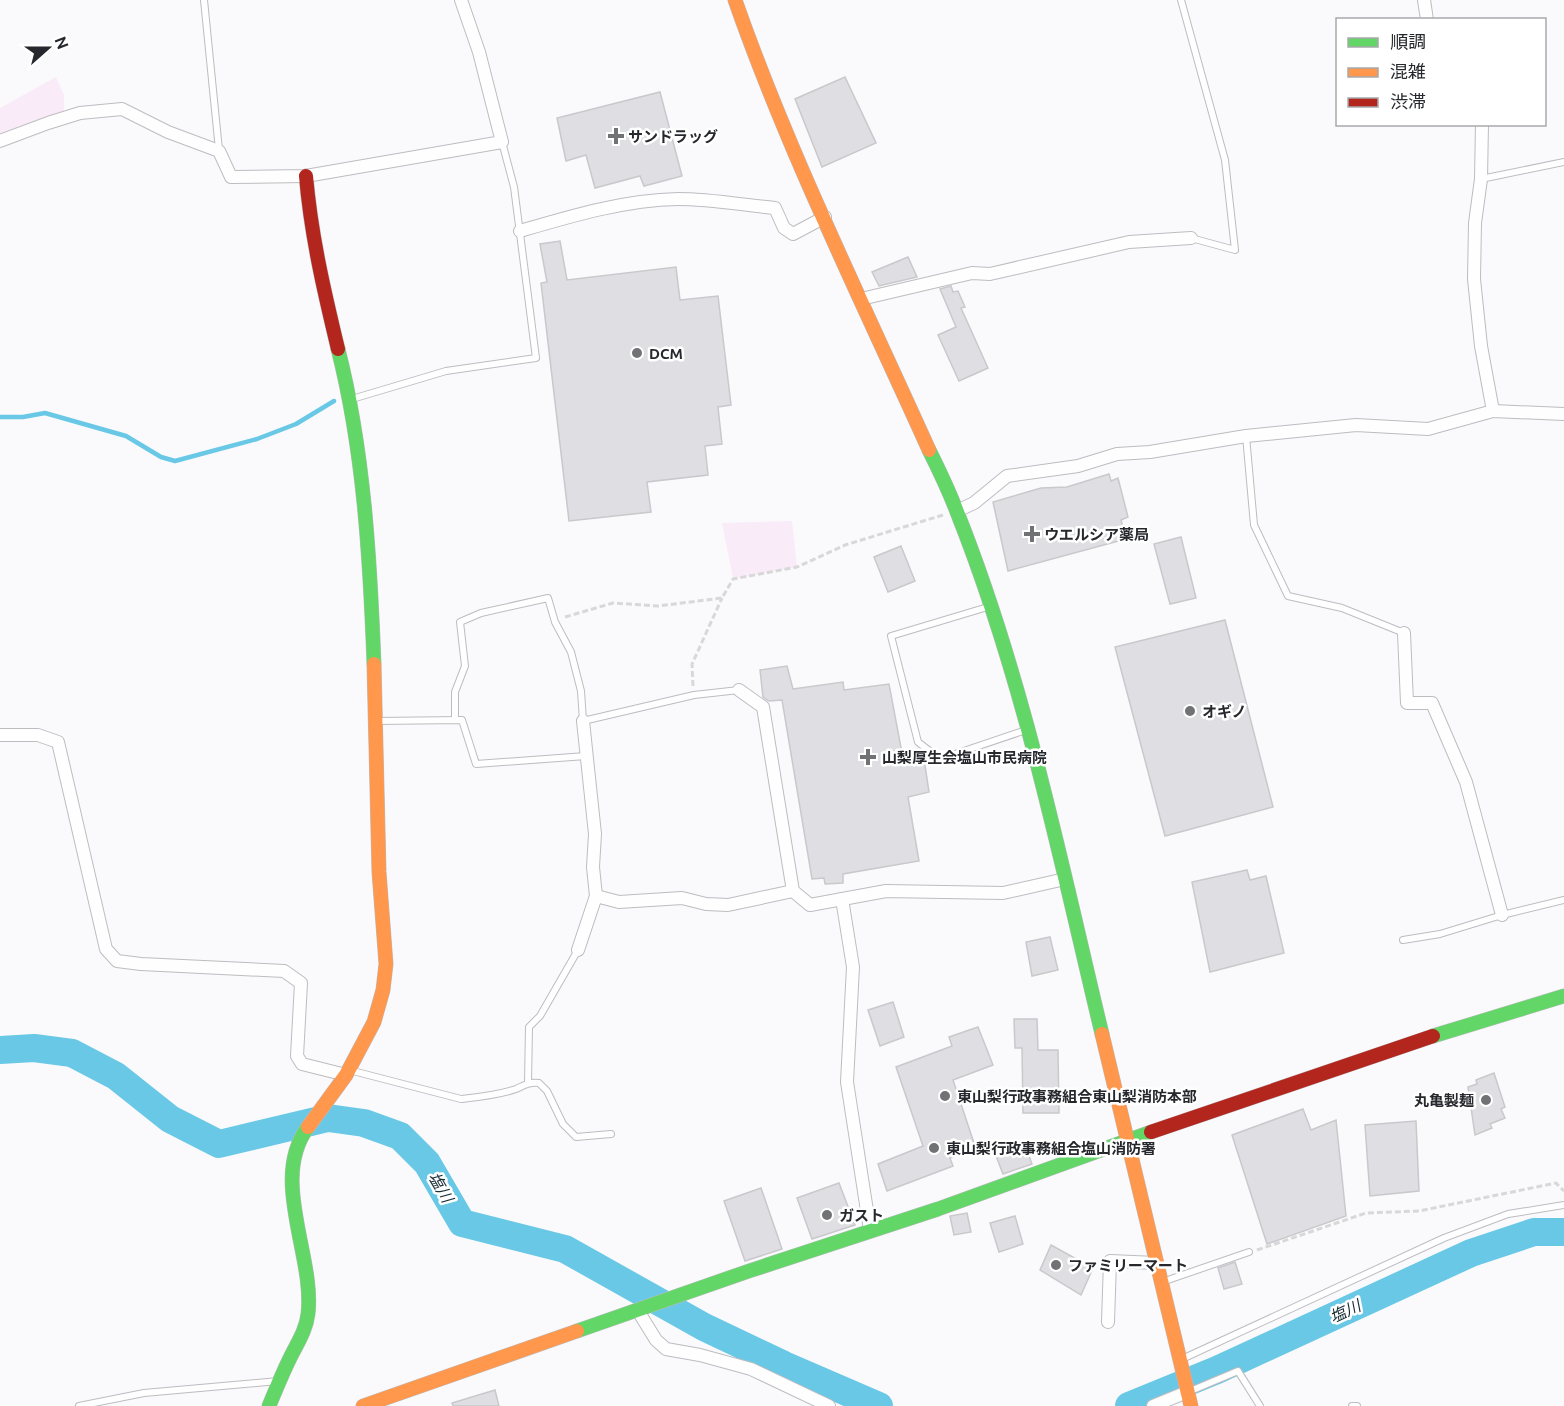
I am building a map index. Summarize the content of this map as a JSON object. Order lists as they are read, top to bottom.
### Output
{
  "water": ["塩川"],
  "places": {
    "health": ["サンドラッグ", "ウエルシア薬局", "山梨厚生会塩山市民病院"],
    "other": [
      "DCM",
      "オギノ",
      "東山梨行政事務組合東山梨消防本部",
      "丸亀製麺",
      "東山梨行政事務組合塩山消防署",
      "ガスト",
      "ファミリーマート"
    ]
  },
  "legend": ["順調", "混雑", "渋滞"],
  "north": "right"
}
